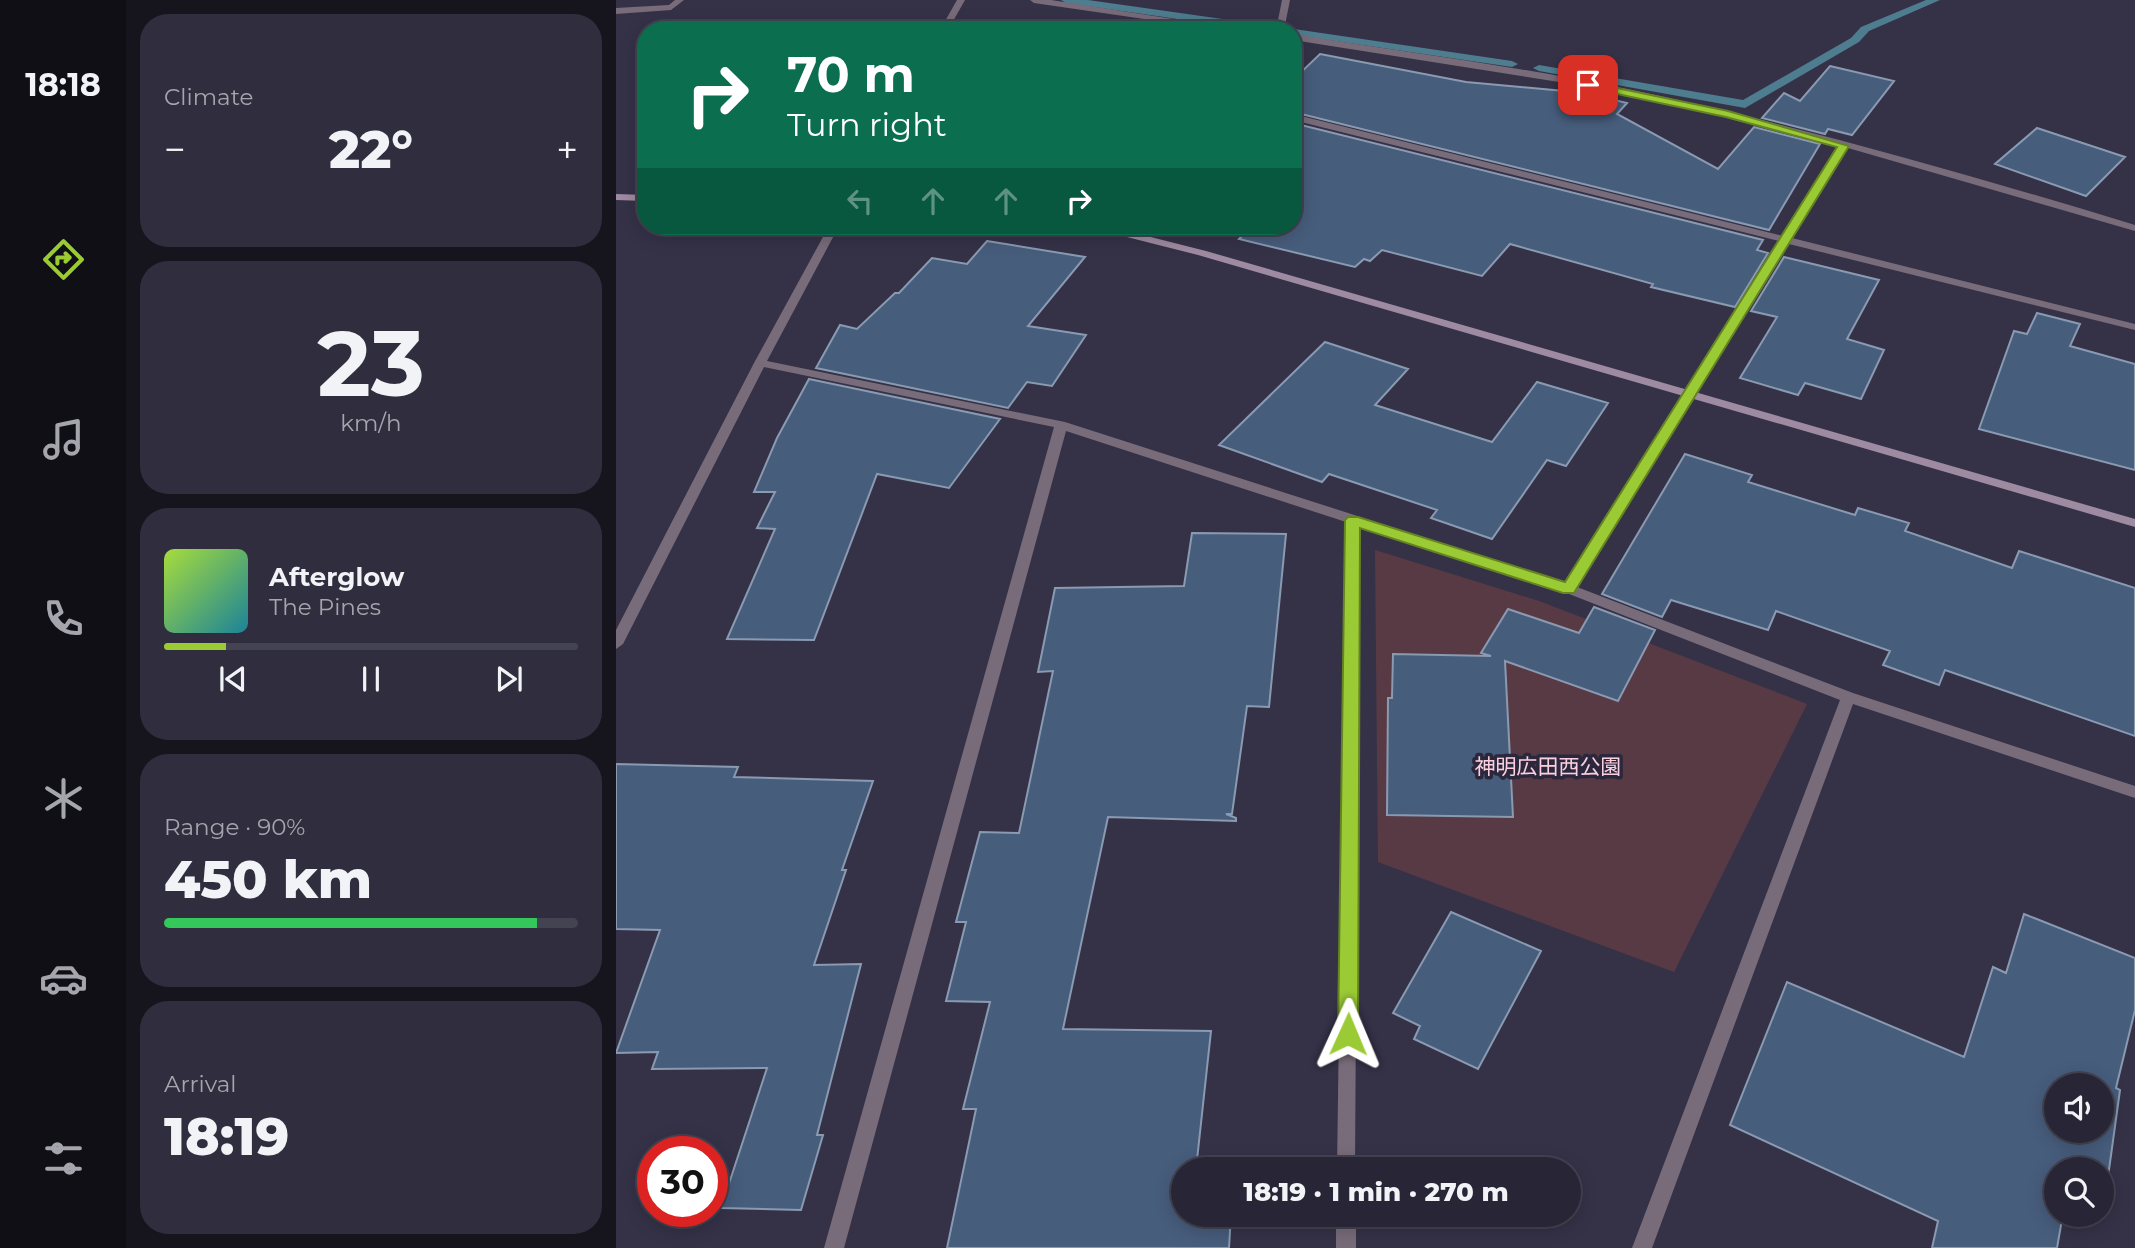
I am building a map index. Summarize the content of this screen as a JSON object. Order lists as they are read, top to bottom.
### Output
{
  "parks": ["神明広田西公園"],
  "page": {
    "tabs": "18:18",
    "tile": [
      "Climate",
      ["23", "km/h"],
      ["Range · 90%", "450 km"],
      ["Arrival", "18:19"]
    ],
    "turn": ["70 m", "Turn right"],
    "heat": ["−", "22°", "+"],
    "song": ["Afterglow", "The Pines"],
    "limit": "30",
    "trip": "18:19 · 1 min · 270 m"
  }
}
